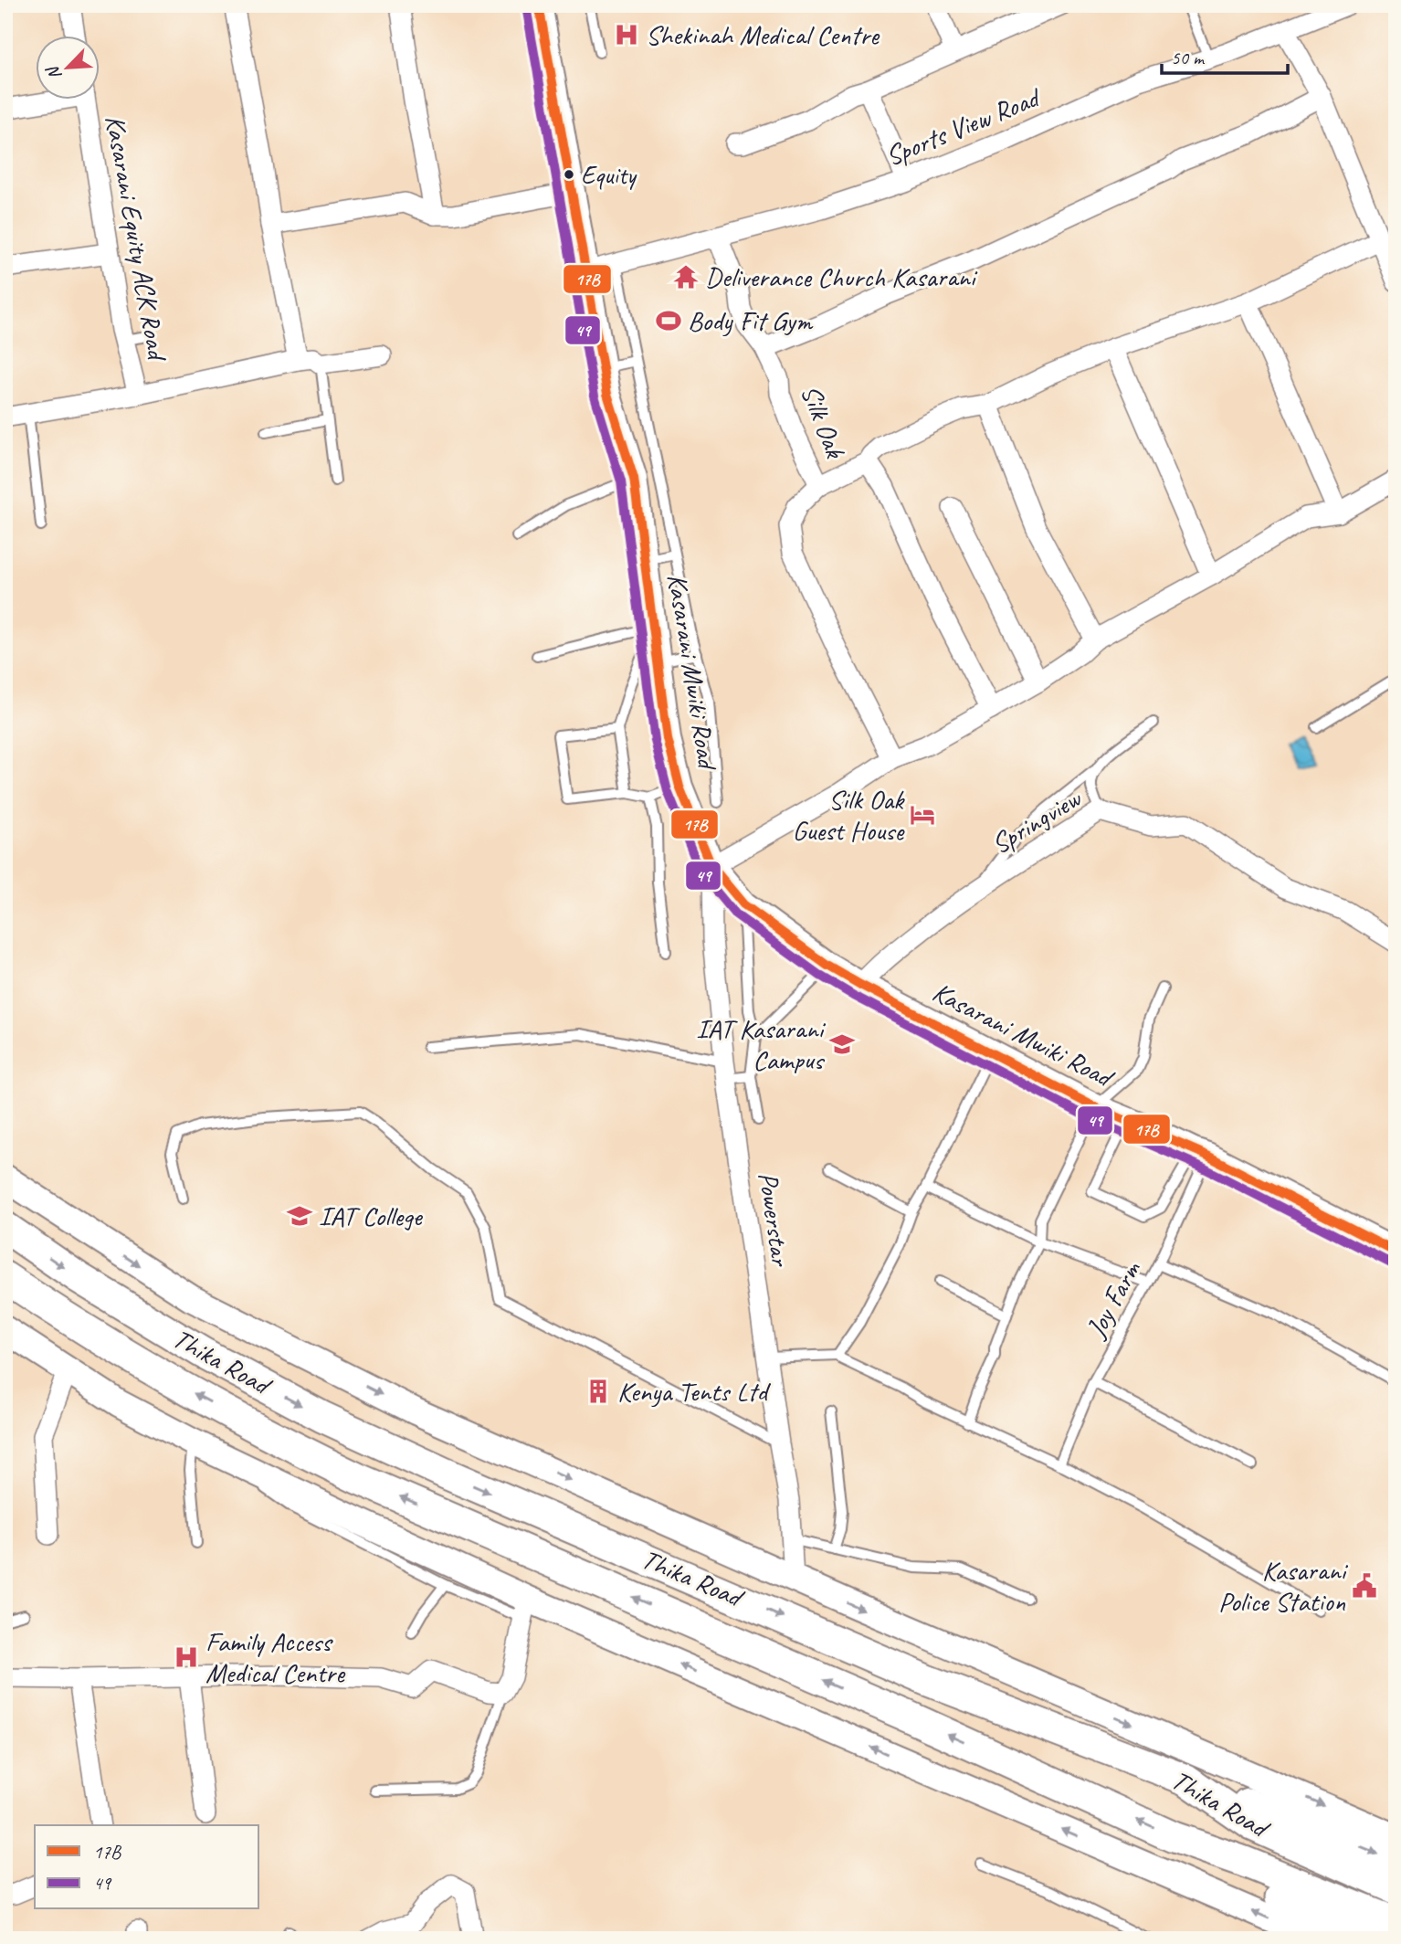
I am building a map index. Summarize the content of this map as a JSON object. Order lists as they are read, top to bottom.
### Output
{
  "streets": {
    "highway": ["Thika Road"],
    "main road": ["Kasarani Mwiki Road"],
    "street": [
      "Sports View Road",
      "Kasarani Equity ACK Road",
      "Silk Oak",
      "Springview",
      "Powerstar"
    ],
    "lane": ["Joy Farm"]
  },
  "crossings": [
    ["Sports View Road", "Silk Oak"],
    ["Sports View Road", "Kasarani Mwiki Road"],
    ["Kasarani Mwiki Road", "Springview"],
    ["Kasarani Mwiki Road", "Powerstar"],
    ["Kasarani Mwiki Road", "Joy Farm"],
    ["Powerstar", "Thika Road"]
  ],
  "places": {
    "hospital": ["Shekinah Medical Centre", "Family Access Medical Centre"],
    "other": ["Equity"],
    "temple": ["Deliverance Church Kasarani"],
    "sports": ["Body Fit Gym"],
    "hotel": ["Silk Oak Guest House"],
    "school or university": ["IAT Kasarani Campus", "IAT College"],
    "building": ["Kenya Tents Ltd"],
    "public building": ["Kasarani Police Station"]
  },
  "lines": ["transit line 17B", "transit line 49"],
  "legend": ["17B", "49"],
  "scale_bar": "50 m",
  "north": "bottom left"
}
